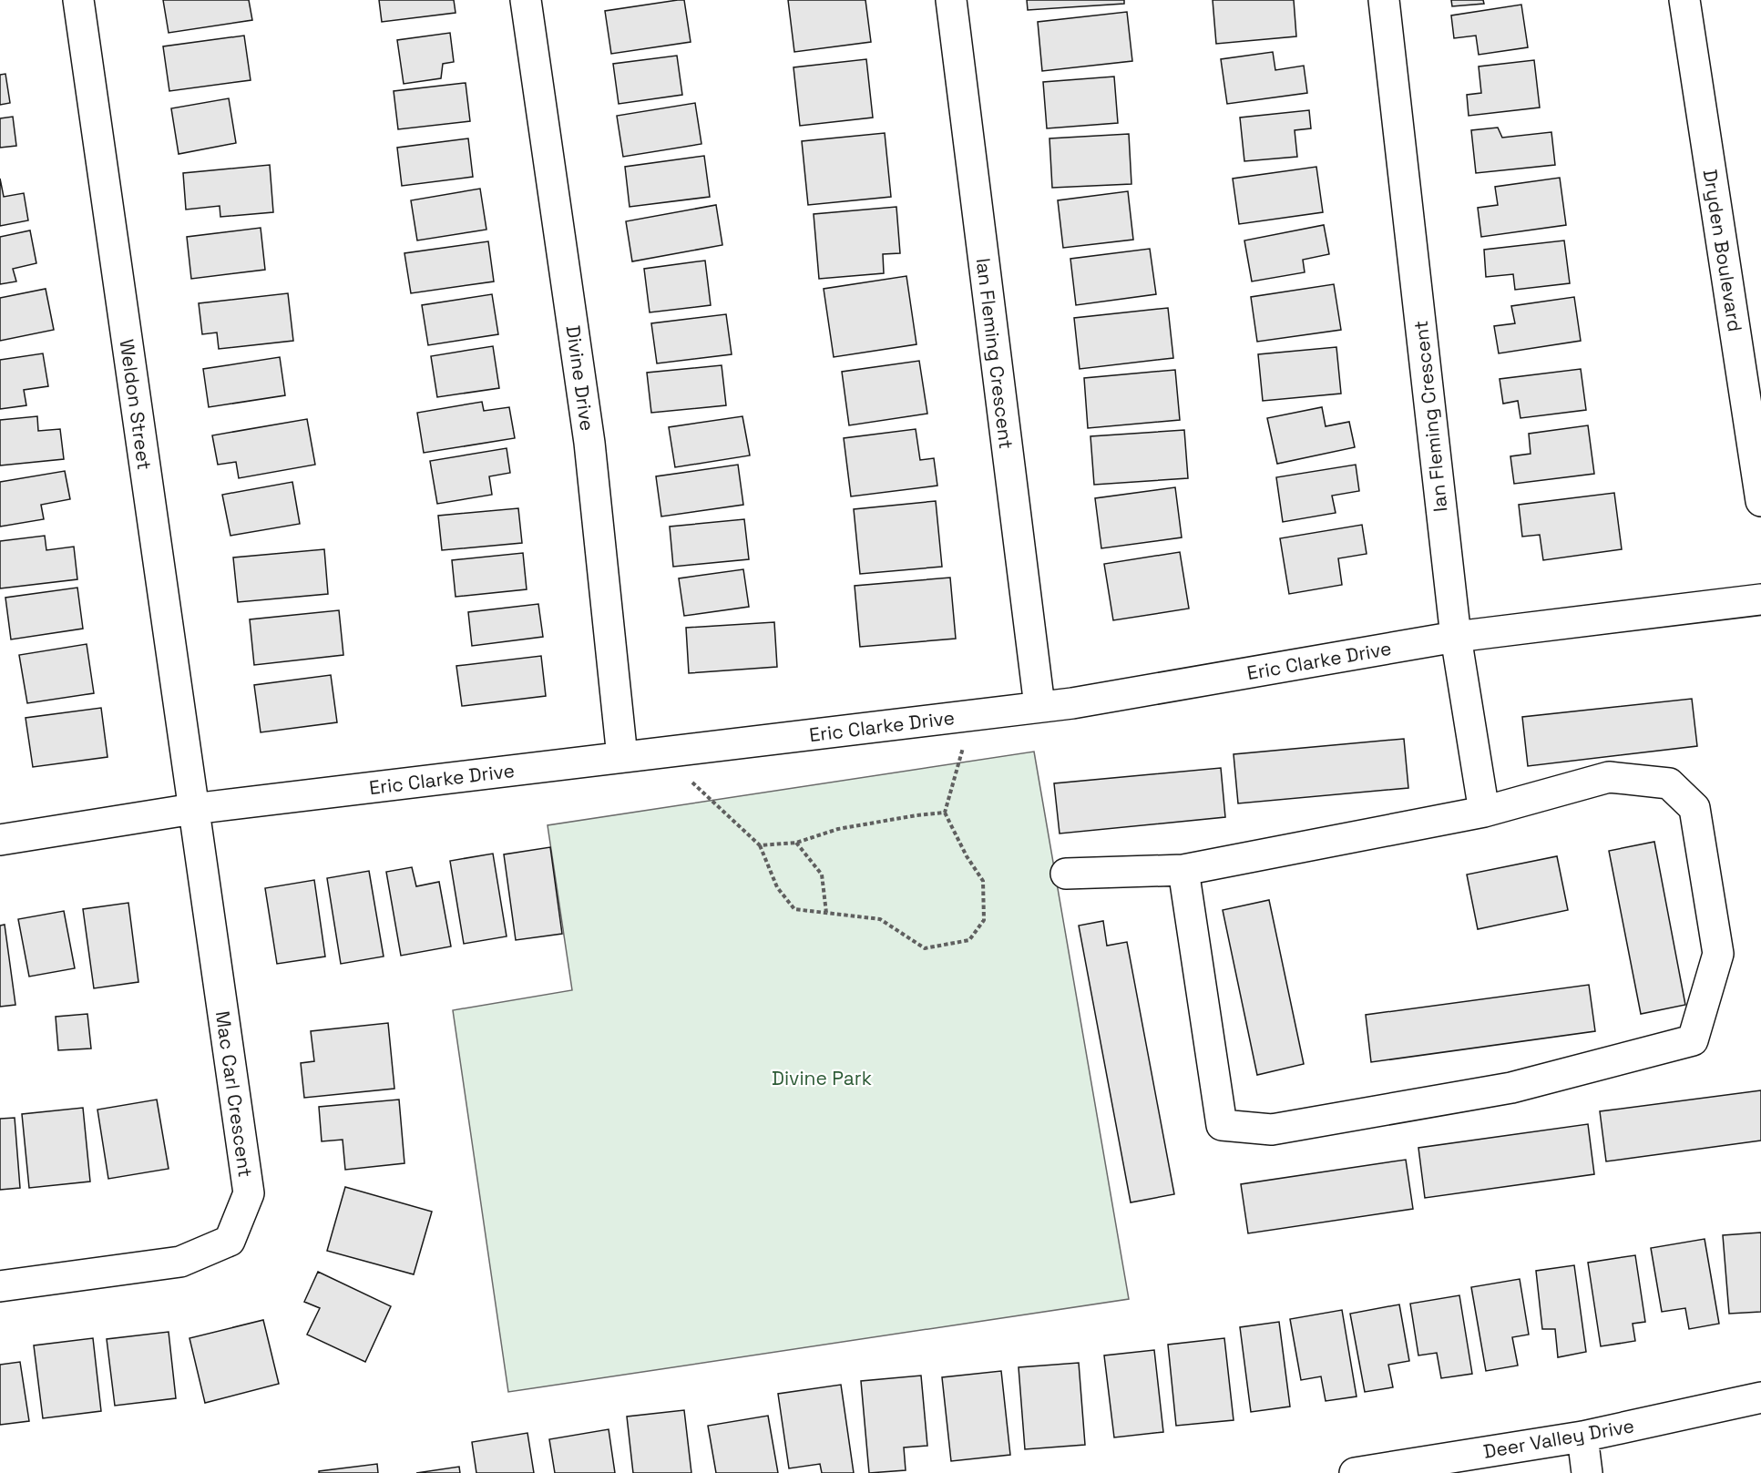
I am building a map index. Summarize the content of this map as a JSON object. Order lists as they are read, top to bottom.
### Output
{
  "streets": {
    "street": [
      "Dryden Boulevard",
      "Ian Fleming Crescent",
      "Divine Drive",
      "Weldon Street",
      "Eric Clarke Drive",
      "Mac Carl Crescent",
      "Deer Valley Drive"
    ]
  },
  "crossings": [
    ["Ian Fleming Crescent", "Eric Clarke Drive"],
    ["Divine Drive", "Eric Clarke Drive"],
    ["Weldon Street", "Eric Clarke Drive"],
    ["Weldon Street", "Mac Carl Crescent"],
    ["Eric Clarke Drive", "Mac Carl Crescent"]
  ],
  "parks": ["Divine Park"]
}
